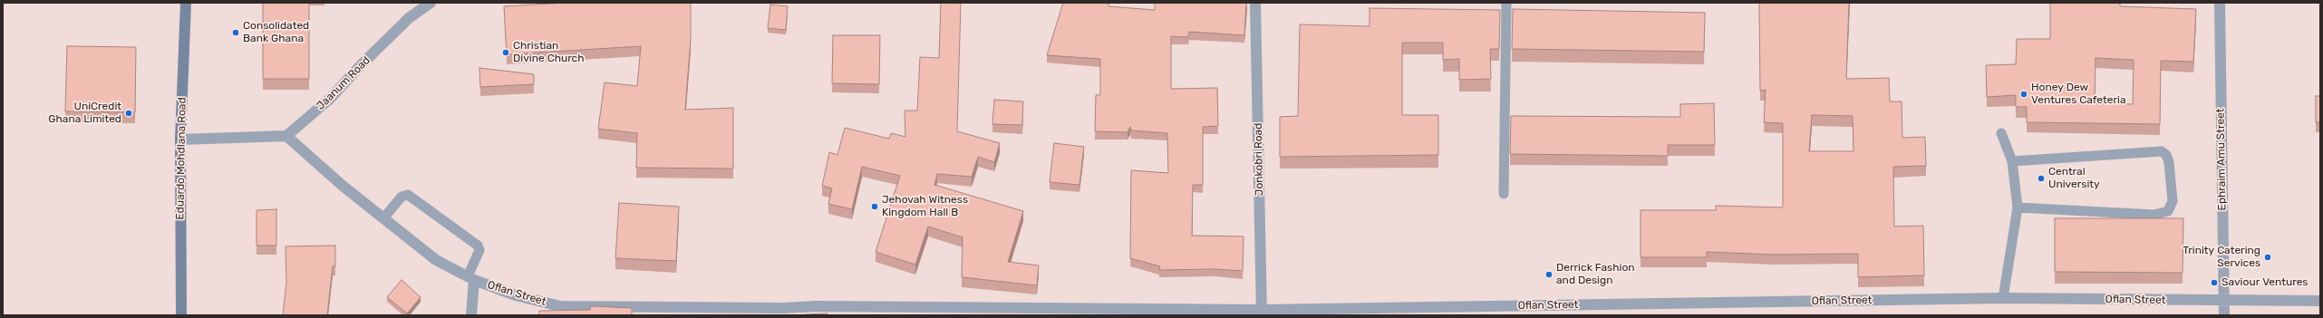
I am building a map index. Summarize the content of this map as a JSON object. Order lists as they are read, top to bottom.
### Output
{
  "streets": {
    "main road": ["Eduardo Mohdlana Road"],
    "street": [
      "Jaanum Road",
      "Jonkobri Road",
      "Ephraim Amu Street",
      "Oflan Street"
    ]
  },
  "crossings": [
    ["Jaanum Road", "Oflan Street"],
    ["Jonkobri Road", "Oflan Street"],
    ["Ephraim Amu Street", "Oflan Street"]
  ],
  "places": [
    "Consolidated Bank Ghana",
    "Christian Divine Church",
    "Honey Dew Ventures Cafeteria",
    "UniCredit Ghana Limited",
    "Central University",
    "Jehovah Witness Kingdom Hall B",
    "Trinity Catering Services",
    "Derrick Fashion and Design",
    "Saviour Ventures"
  ]
}
